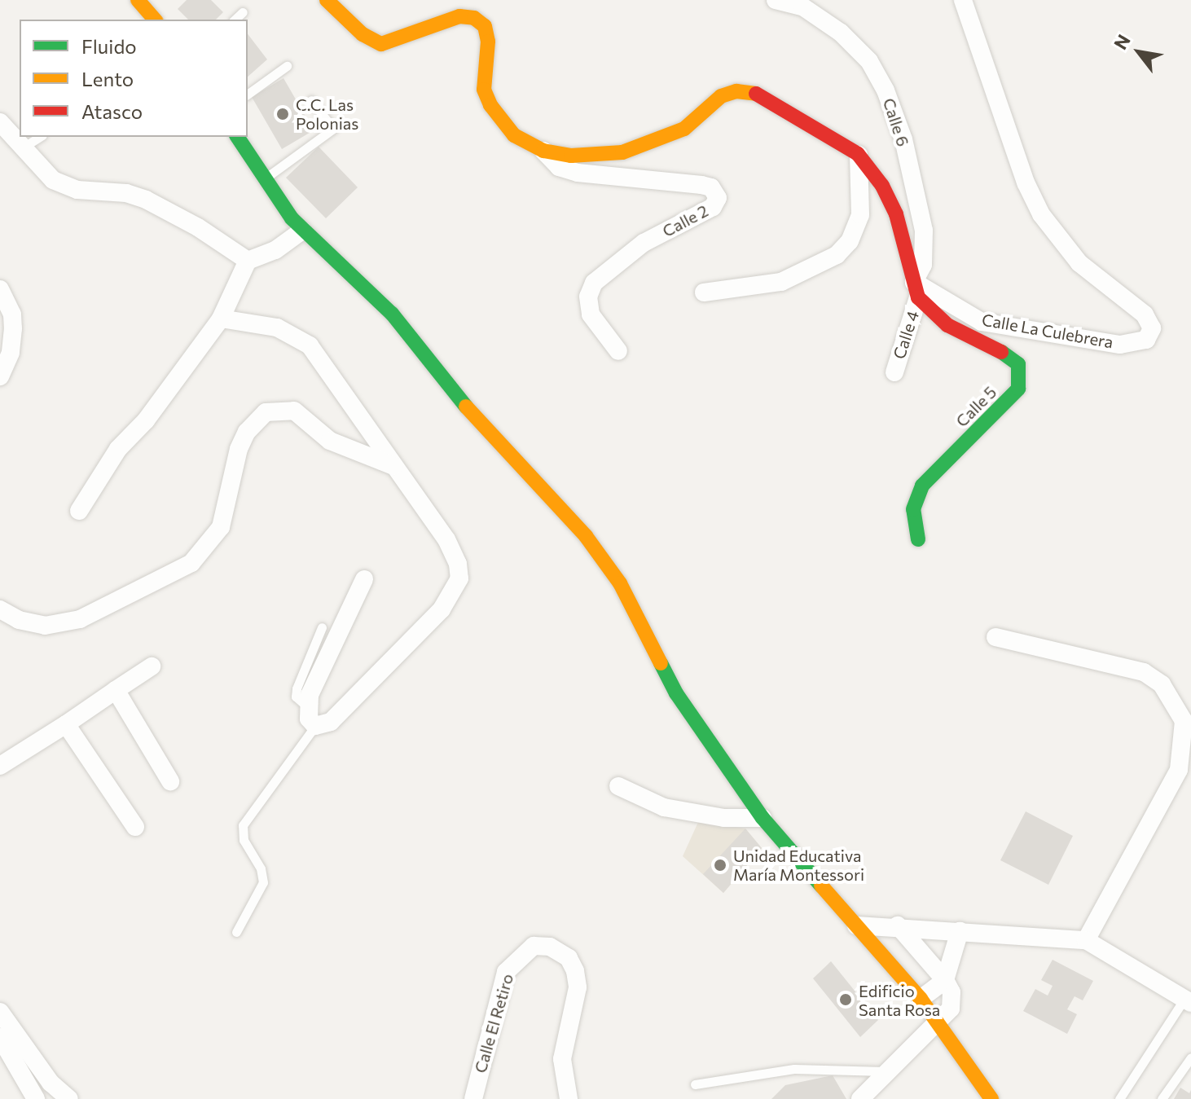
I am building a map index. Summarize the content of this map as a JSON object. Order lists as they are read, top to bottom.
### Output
{
  "streets": {
    "street": [
      "Calle 6",
      "Calle 2",
      "Calle La Culebrera",
      "Calle 4",
      "Calle 5",
      "Calle El Retiro"
    ]
  },
  "crossings": [
    ["Calle 6", "Calle La Culebrera"],
    ["Calle 6", "Calle 4"],
    ["Calle 6", "Calle 5"],
    ["Calle La Culebrera", "Calle 4"],
    ["Calle La Culebrera", "Calle 5"],
    ["Calle 4", "Calle 5"]
  ],
  "places": ["C.C. Las Polonias", "Unidad Educativa María Montessori", "Edificio Santa Rosa"],
  "legend": ["Fluido", "Lento", "Atasco"],
  "north": "top left"
}
